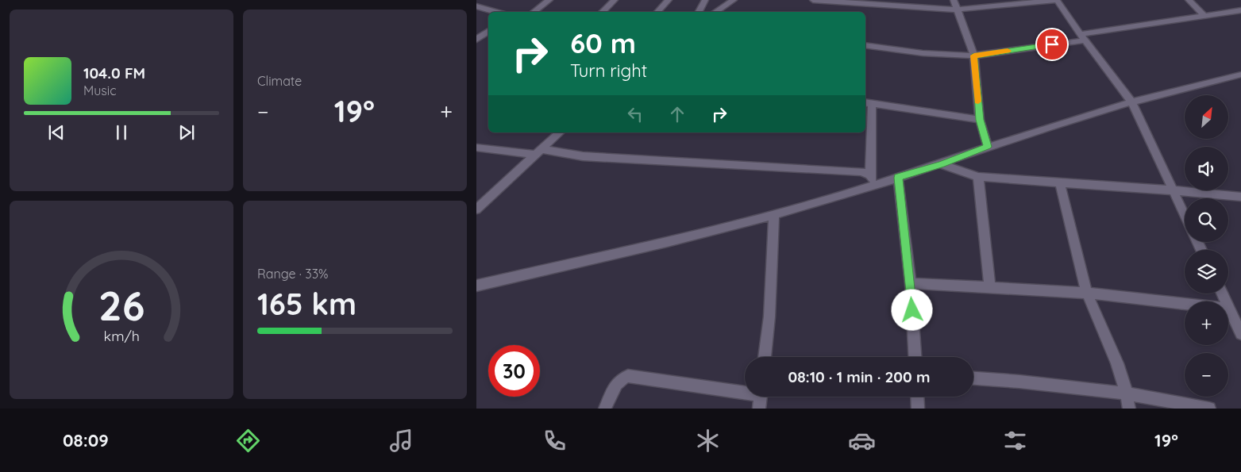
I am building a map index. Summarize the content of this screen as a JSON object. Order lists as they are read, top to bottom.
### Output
{
  "north": "top right",
  "page": {
    "tile": [
      "Climate",
      ["Range · 33%", "165 km"]
    ],
    "turn": ["60 m", "Turn right"],
    "song": ["104.0 FM", "Music"],
    "heat": ["−", "19°", "+"],
    "map_buttons": ["+", "−"],
    "limit": "30",
    "trip": "08:10 · 1 min · 200 m",
    "tabs": ["08:09", "19°"],
    "gauge": ["26", "km/h"]
  }
}
